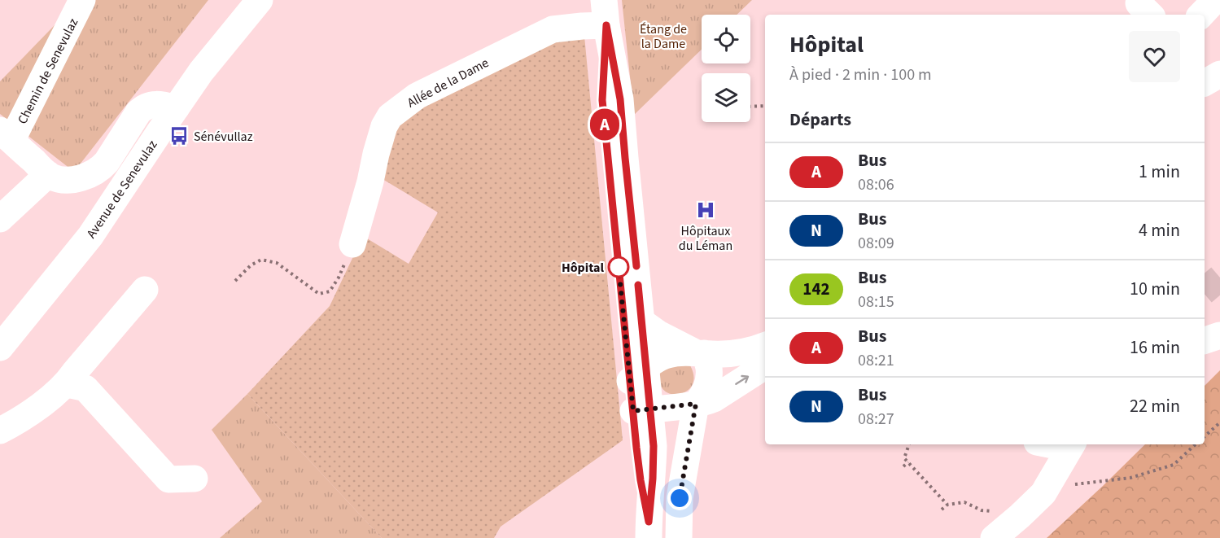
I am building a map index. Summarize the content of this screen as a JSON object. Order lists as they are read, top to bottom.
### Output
{
  "streets": {
    "main road": ["Chemin de Senevulaz", "Allée de la Dame", "Avenue de Senevulaz"]
  },
  "parks": ["Étang de la Dame"],
  "places": {
    "bus stop": ["Sénévullaz"],
    "hospital": ["Hôpitaux du Léman"],
    "other": ["Hôpital"]
  },
  "lines": ["bus line A"],
  "page": {
    "on_map": "A",
    "heading": [
      ["Hôpital", "À pied · 2 min · 100 m"],
      "Départs"
    ],
    "list": [
      {
        "mark": "A",
        "name": "Bus",
        "note": "08:06",
        "value": "1 min"
      },
      {
        "mark": "N",
        "name": "Bus",
        "note": "08:09",
        "value": "4 min"
      },
      {
        "mark": "142",
        "name": "Bus",
        "note": "08:15",
        "value": "10 min"
      },
      {
        "mark": "A",
        "name": "Bus",
        "note": "08:21",
        "value": "16 min"
      },
      {
        "mark": "N",
        "name": "Bus",
        "note": "08:27",
        "value": "22 min"
      }
    ]
  }
}
